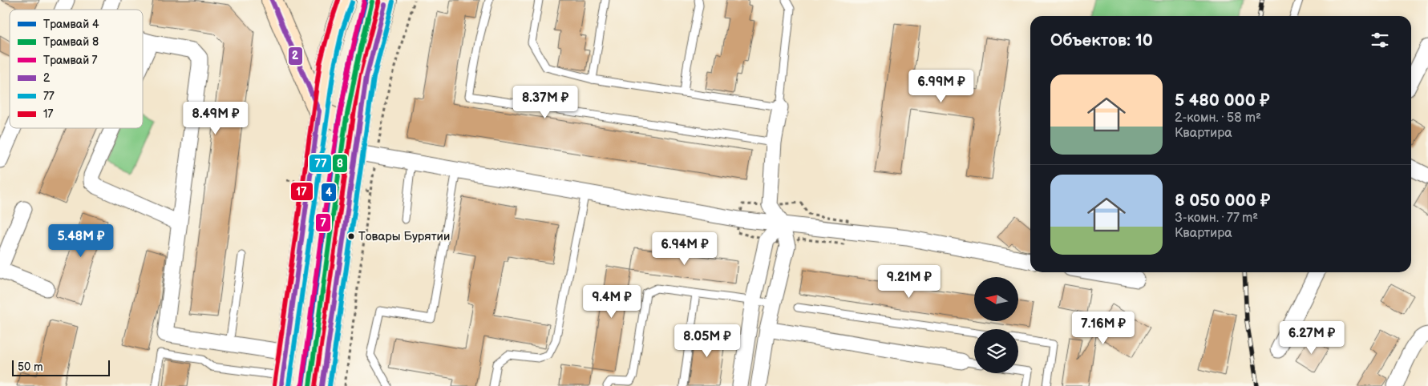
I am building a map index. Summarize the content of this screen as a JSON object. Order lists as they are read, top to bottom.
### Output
{
  "places": ["Товары Бурятии"],
  "lines": [
    "tram line 4",
    "transit line 2",
    "transit line 17",
    "tram line 8",
    "tram line 7",
    "transit line 77"
  ],
  "legend": [
    "Трамвай 4",
    "Трамвай 8",
    "Трамвай 7",
    "2",
    "77",
    "17"
  ],
  "scale_bar": "50 m",
  "north": "left",
  "page": {
    "heading": "Объектов: 10",
    "list": [
      {
        "name": "5 480 000 ₽",
        "note": "2-комн. · 58 m² · Квартира"
      },
      {
        "name": "8 050 000 ₽",
        "note": "3-комн. · 77 m² · Квартира"
      }
    ],
    "price": [
      "6.99M ₽",
      "8.37M ₽",
      "8.49M ₽",
      "5.48M ₽",
      "6.94M ₽",
      "9.21M ₽",
      "9.4M ₽",
      "7.16M ₽",
      "6.27M ₽",
      "8.05M ₽"
    ],
    "scale": "50 m"
  }
}
